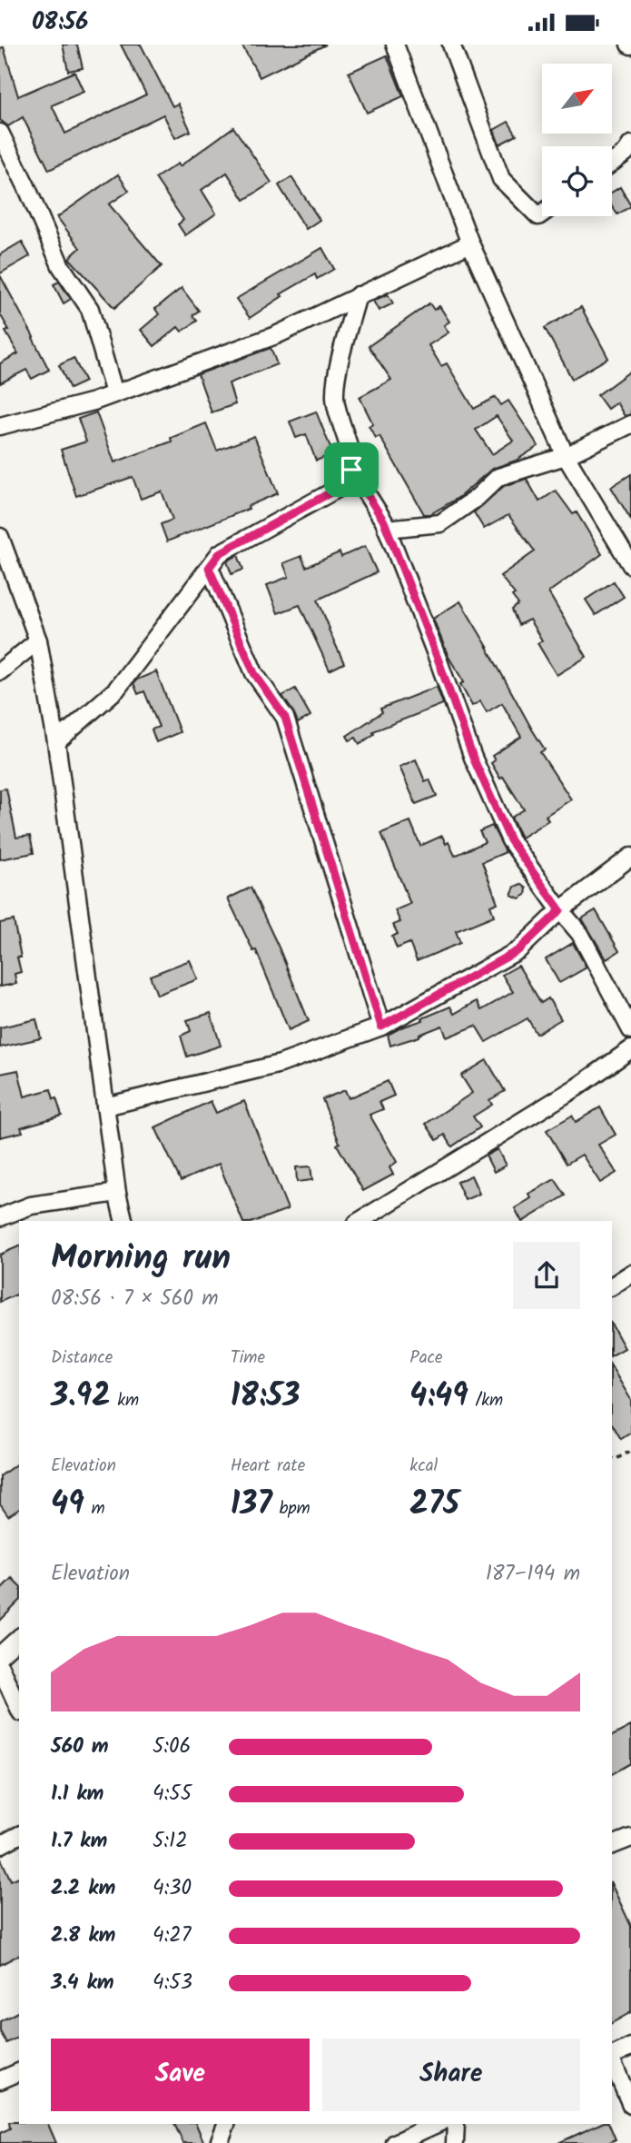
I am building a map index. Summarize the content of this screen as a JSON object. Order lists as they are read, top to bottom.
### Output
{
  "north": "top right",
  "page": {
    "status": "08:56",
    "heading": ["Morning run", "08:56 · 7 × 560 m"],
    "stats": [
      ["Distance", "3.92 km"],
      ["Time", "18:53"],
      ["Pace", "4:49 /km"],
      ["Elevation", "49 m"],
      ["Heart rate", "137 bpm"],
      ["kcal", "275"]
    ],
    "chart": ["Elevation", "187–194 m"],
    "list": [
      {
        "name": "560 m",
        "note": "5:06"
      },
      {
        "name": "1.1 km",
        "note": "4:55"
      },
      {
        "name": "1.7 km",
        "note": "5:12"
      },
      {
        "name": "2.2 km",
        "note": "4:30"
      },
      {
        "name": "2.8 km",
        "note": "4:27"
      },
      {
        "name": "3.4 km",
        "note": "4:53"
      }
    ],
    "buttons": ["Save", "Share"]
  }
}
